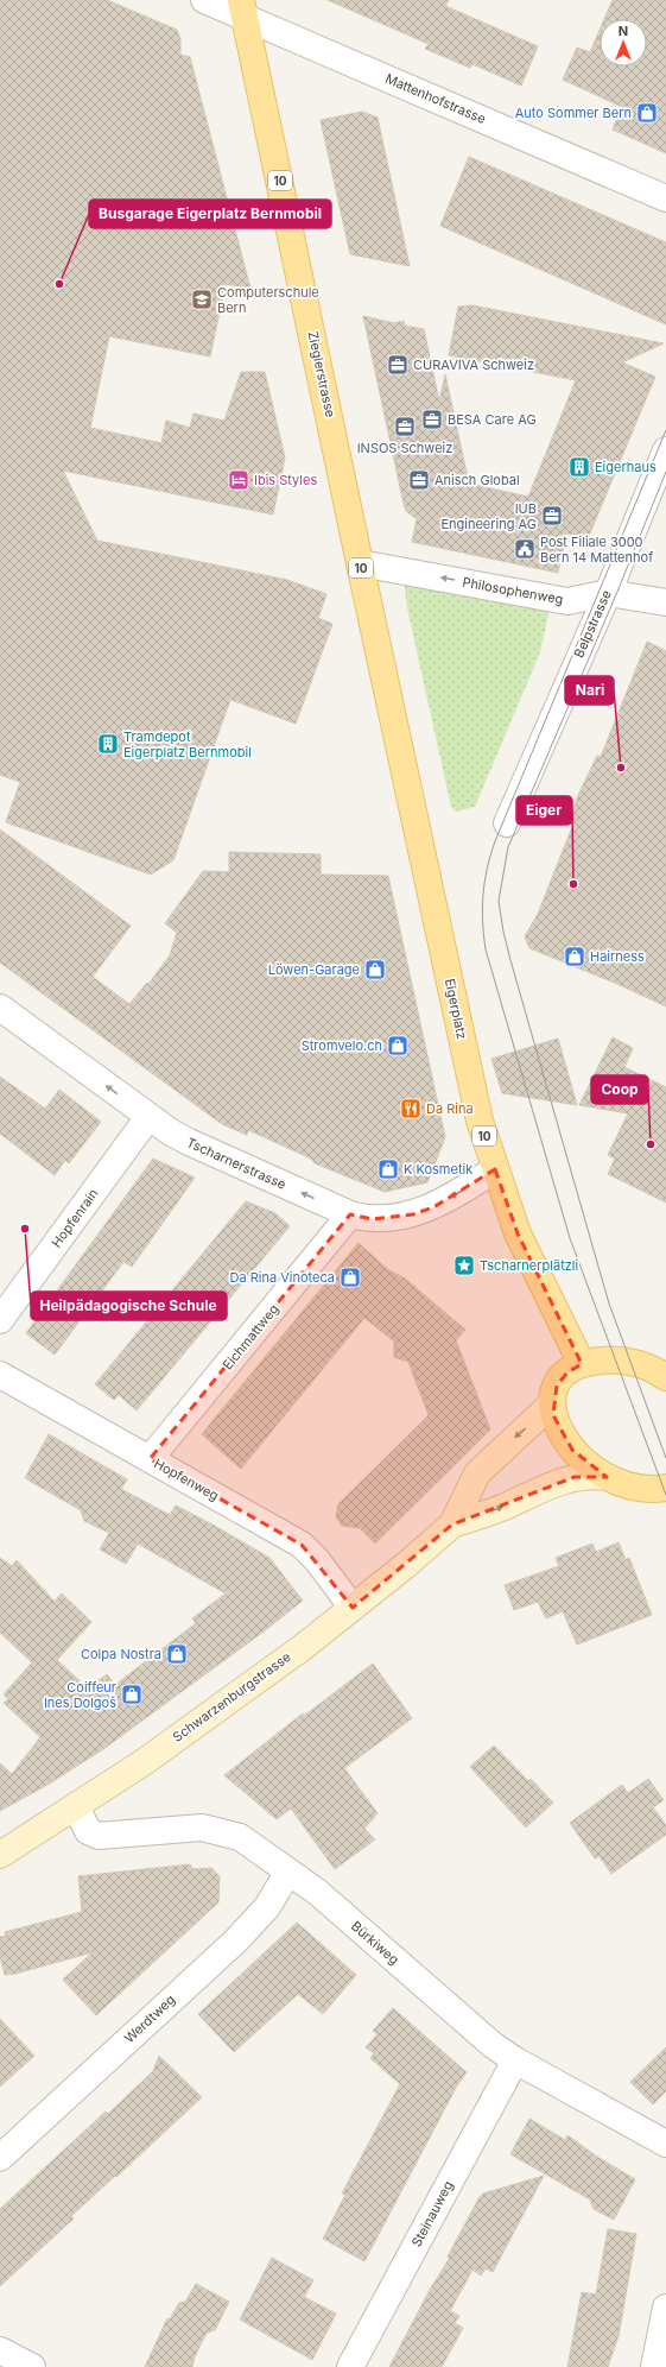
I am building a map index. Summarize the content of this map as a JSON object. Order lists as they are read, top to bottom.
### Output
{
  "streets": {
    "main road": [
      "10",
      "Zieglerstrasse",
      "Eigerplatz",
      "Schwarzenburgstrasse"
    ],
    "street": [
      "Mattenhofstrasse",
      "Philosophenweg",
      "Belpstrasse",
      "Tscharnerstrasse",
      "Hopfenrain",
      "Eichmattweg",
      "Hopfenweg",
      "Bürkiweg",
      "Werdtweg",
      "Steinauweg"
    ]
  },
  "crossings": [
    ["Mattenhofstrasse", "Zieglerstrasse"],
    ["Zieglerstrasse", "Philosophenweg"],
    ["Zieglerstrasse", "Eigerplatz"],
    ["Philosophenweg", "Belpstrasse"],
    ["Eigerplatz", "Tscharnerstrasse"],
    ["Tscharnerstrasse", "Hopfenrain"],
    ["Tscharnerstrasse", "Eichmattweg"],
    ["Eichmattweg", "Hopfenweg"],
    ["Hopfenweg", "Schwarzenburgstrasse"],
    ["Schwarzenburgstrasse", "Bürkiweg"],
    ["Bürkiweg", "Werdtweg"],
    ["Bürkiweg", "Steinauweg"]
  ],
  "one_way": ["Philosophenweg", "Tscharnerstrasse"],
  "places": {
    "shop": [
      "Auto Sommer Bern",
      "Hairness",
      "Löwen-Garage",
      "Stromvelo.ch",
      "K Kosmetik",
      "Da Rina Vinoteca",
      "Colpa Nostra",
      "Coiffeur Ines Dolgoš"
    ],
    "other": [
      "Busgarage Eigerplatz Bernmobil",
      "Nari",
      "Eiger",
      "Coop",
      "Heilpädagogische Schule"
    ],
    "school or university": ["Computerschule Bern"],
    "office": [
      "CURAVIVA Schweiz",
      "BESA Care AG",
      "INSOS Schweiz",
      "Anisch Global",
      "IUB Engineering AG"
    ],
    "building": ["Eigerhaus", "Tramdepot Eigerplatz Bernmobil"],
    "hotel": ["Ibis Styles"],
    "public building": ["Post Filiale 3000 Bern 14 Mattenhof"],
    "restaurant": ["Da Rina"],
    "place": ["Tscharnerplätzli"]
  },
  "north": "top"
}
